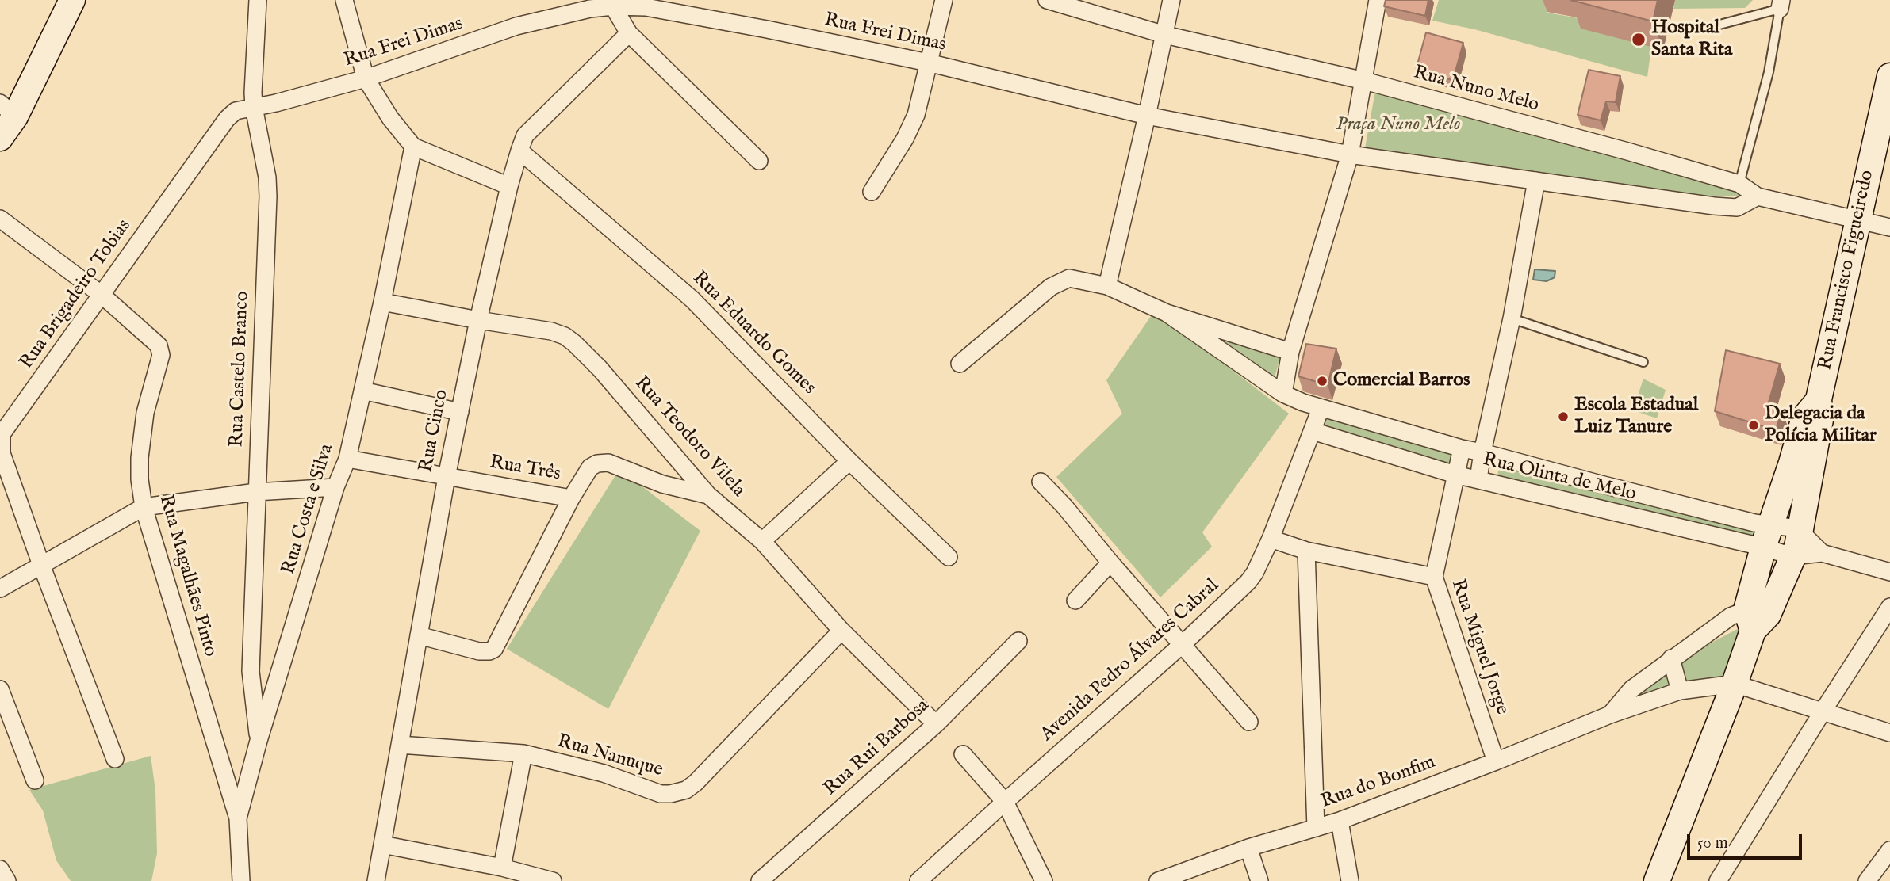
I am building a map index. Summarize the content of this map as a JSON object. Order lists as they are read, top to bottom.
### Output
{
  "streets": {
    "street": [
      "Rua Frei Dimas",
      "Rua Nuno Melo",
      "Rua Francisco Figueiredo",
      "Rua Brigadeiro Tobias",
      "Rua Eduardo Gomes",
      "Rua Castelo Branco",
      "Rua Cinco",
      "Rua Teodoro Vilela",
      "Rua Três",
      "Rua Olinta de Melo",
      "Rua Costa e Silva",
      "Rua Magalhães Pinto",
      "Rua Miguel Jorge",
      "Avenida Pedro Álvares Cabral",
      "Rua Rui Barbosa",
      "Rua Nanuque",
      "Rua do Bonfim"
    ]
  },
  "crossings": [
    ["Rua Frei Dimas", "Rua Brigadeiro Tobias"],
    ["Rua Frei Dimas", "Rua Castelo Branco"],
    ["Rua Nuno Melo", "Rua Francisco Figueiredo"],
    ["Rua Francisco Figueiredo", "Rua Olinta de Melo"],
    ["Rua Francisco Figueiredo", "Rua do Bonfim"],
    ["Rua Brigadeiro Tobias", "Rua Castelo Branco"],
    ["Rua Brigadeiro Tobias", "Rua Magalhães Pinto"],
    ["Rua Eduardo Gomes", "Rua Cinco"],
    ["Rua Castelo Branco", "Rua Costa e Silva"],
    ["Rua Cinco", "Rua Teodoro Vilela"],
    ["Rua Cinco", "Rua Três"],
    ["Rua Cinco", "Rua Nanuque"],
    ["Rua Teodoro Vilela", "Rua Três"],
    ["Rua Teodoro Vilela", "Rua Costa e Silva"],
    ["Rua Teodoro Vilela", "Rua Rui Barbosa"],
    ["Rua Teodoro Vilela", "Rua Nanuque"],
    ["Rua Três", "Rua Costa e Silva"],
    ["Rua Olinta de Melo", "Rua Miguel Jorge"],
    ["Rua Olinta de Melo", "Avenida Pedro Álvares Cabral"],
    ["Rua Costa e Silva", "Rua Magalhães Pinto"],
    ["Rua Miguel Jorge", "Rua do Bonfim"]
  ],
  "parks": ["Praça Nuno Melo"],
  "places": [
    "Hospital Santa Rita",
    "Comercial Barros",
    "Escola Estadual Luiz Tanure",
    "Delegacia da Polícia Militar"
  ],
  "scale_bar": "50 m"
}
